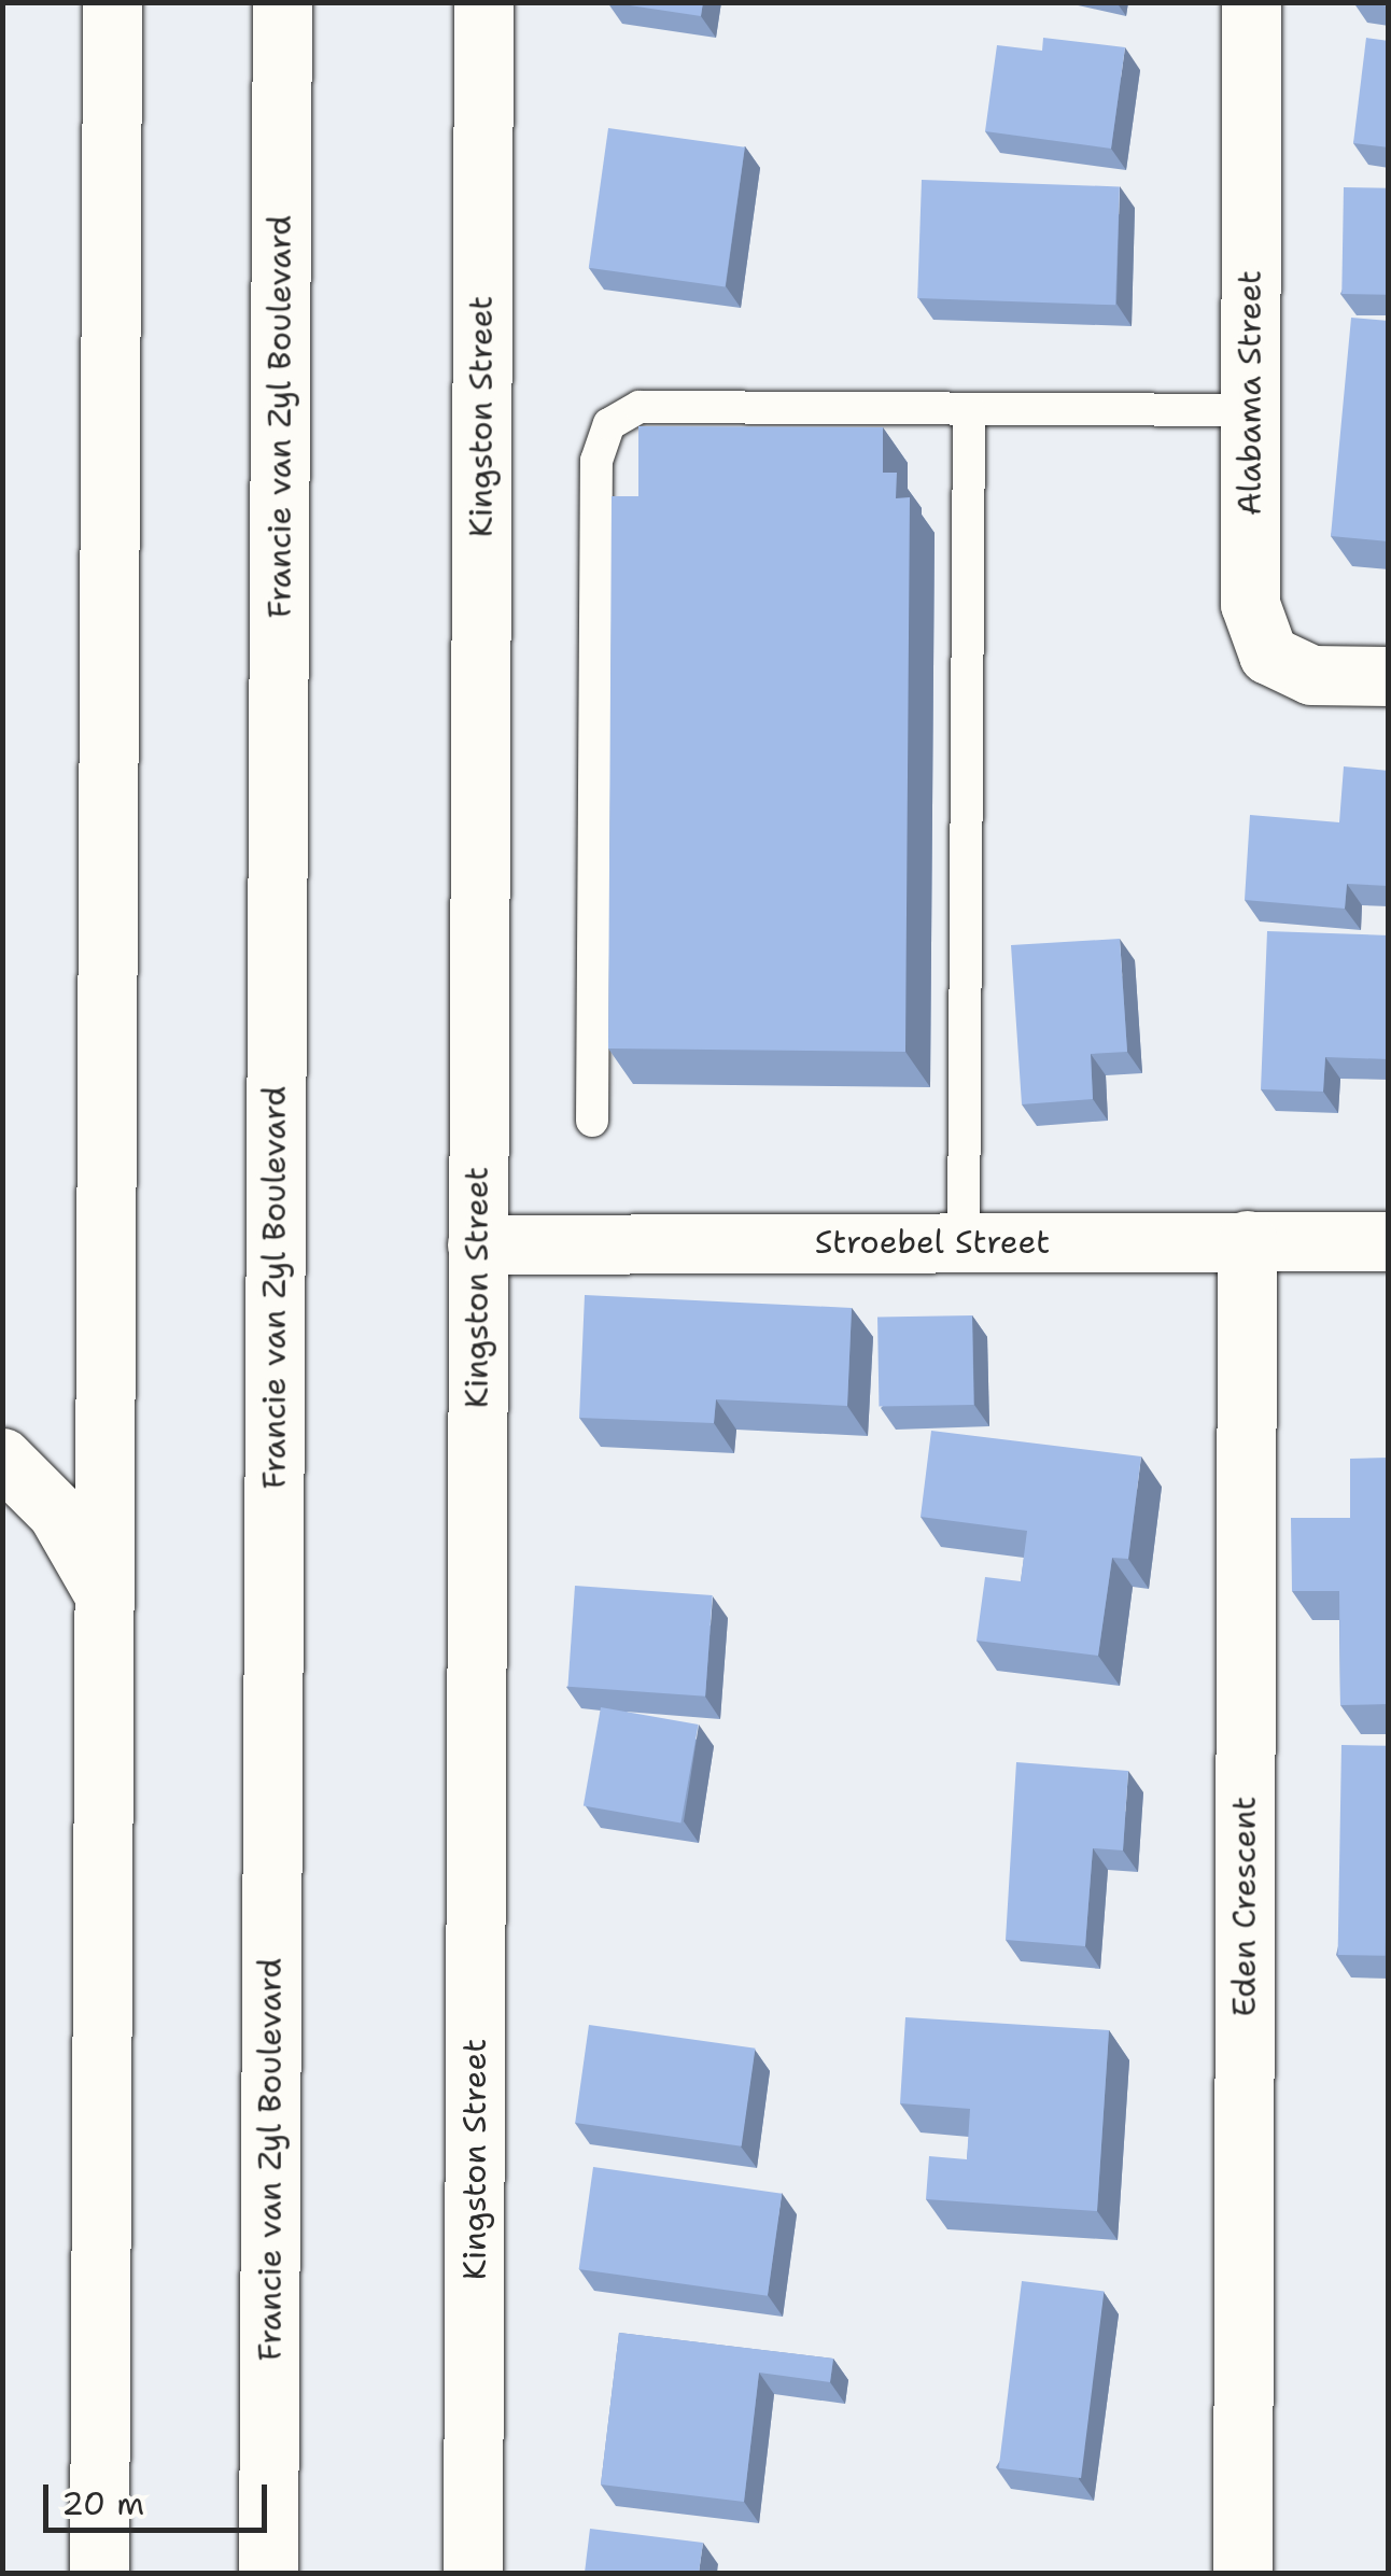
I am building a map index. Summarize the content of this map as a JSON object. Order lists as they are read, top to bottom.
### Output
{
  "streets": {
    "street": [
      "Alabama Street",
      "Francie van Zyl Boulevard",
      "Kingston Street",
      "Stroebel Street",
      "Eden Crescent"
    ]
  },
  "crossings": [
    ["Kingston Street", "Stroebel Street"],
    ["Stroebel Street", "Eden Crescent"]
  ],
  "scale_bar": "20 m"
}
